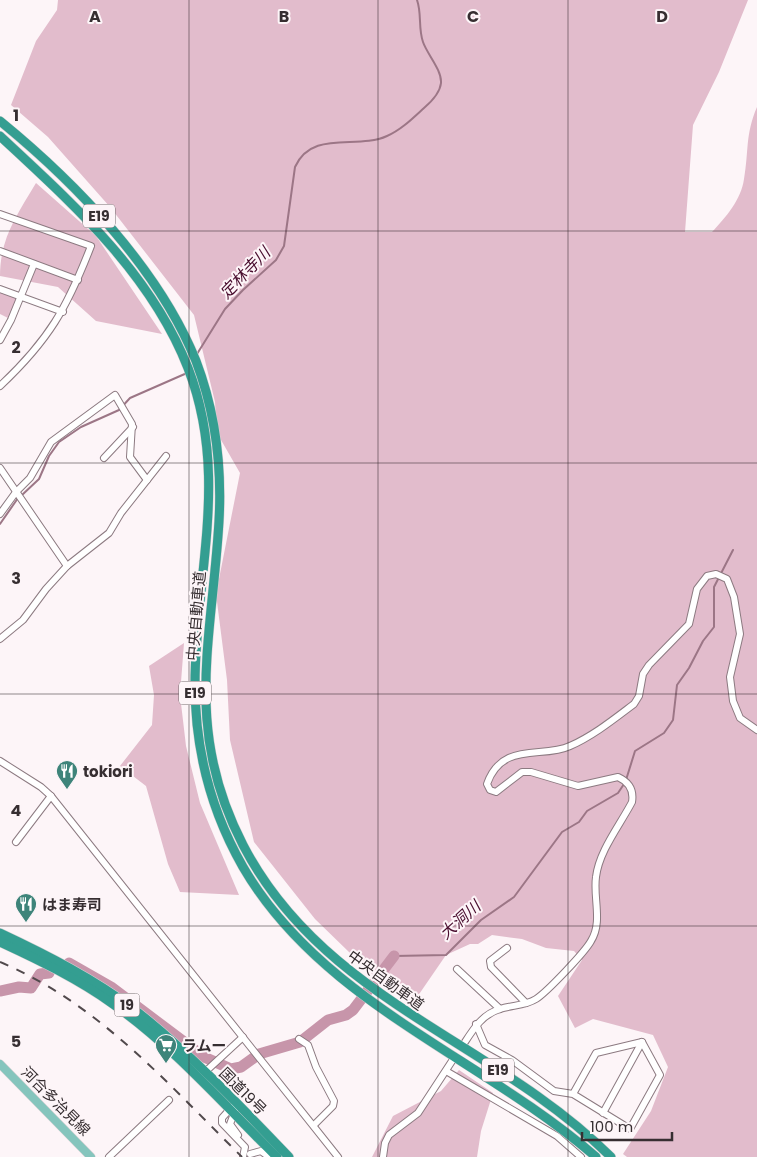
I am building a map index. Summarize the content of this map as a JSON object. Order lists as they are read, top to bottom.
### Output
{
  "streets": {
    "highway": [
      "E19",
      "中央自動車道",
      "19",
      "国道19号"
    ],
    "main road": ["河合多治見線"]
  },
  "water": ["定林寺川", "大洞川"],
  "places": {
    "restaurant": ["tokiori", "はま寿司"],
    "supermarket": ["ラムー"]
  },
  "scale_bar": "100 m",
  "grid": {
    "columns": [
      "A",
      "B",
      "C",
      "D"
    ],
    "rows": [
      "1",
      "2",
      "3",
      "4",
      "5"
    ]
  }
}
